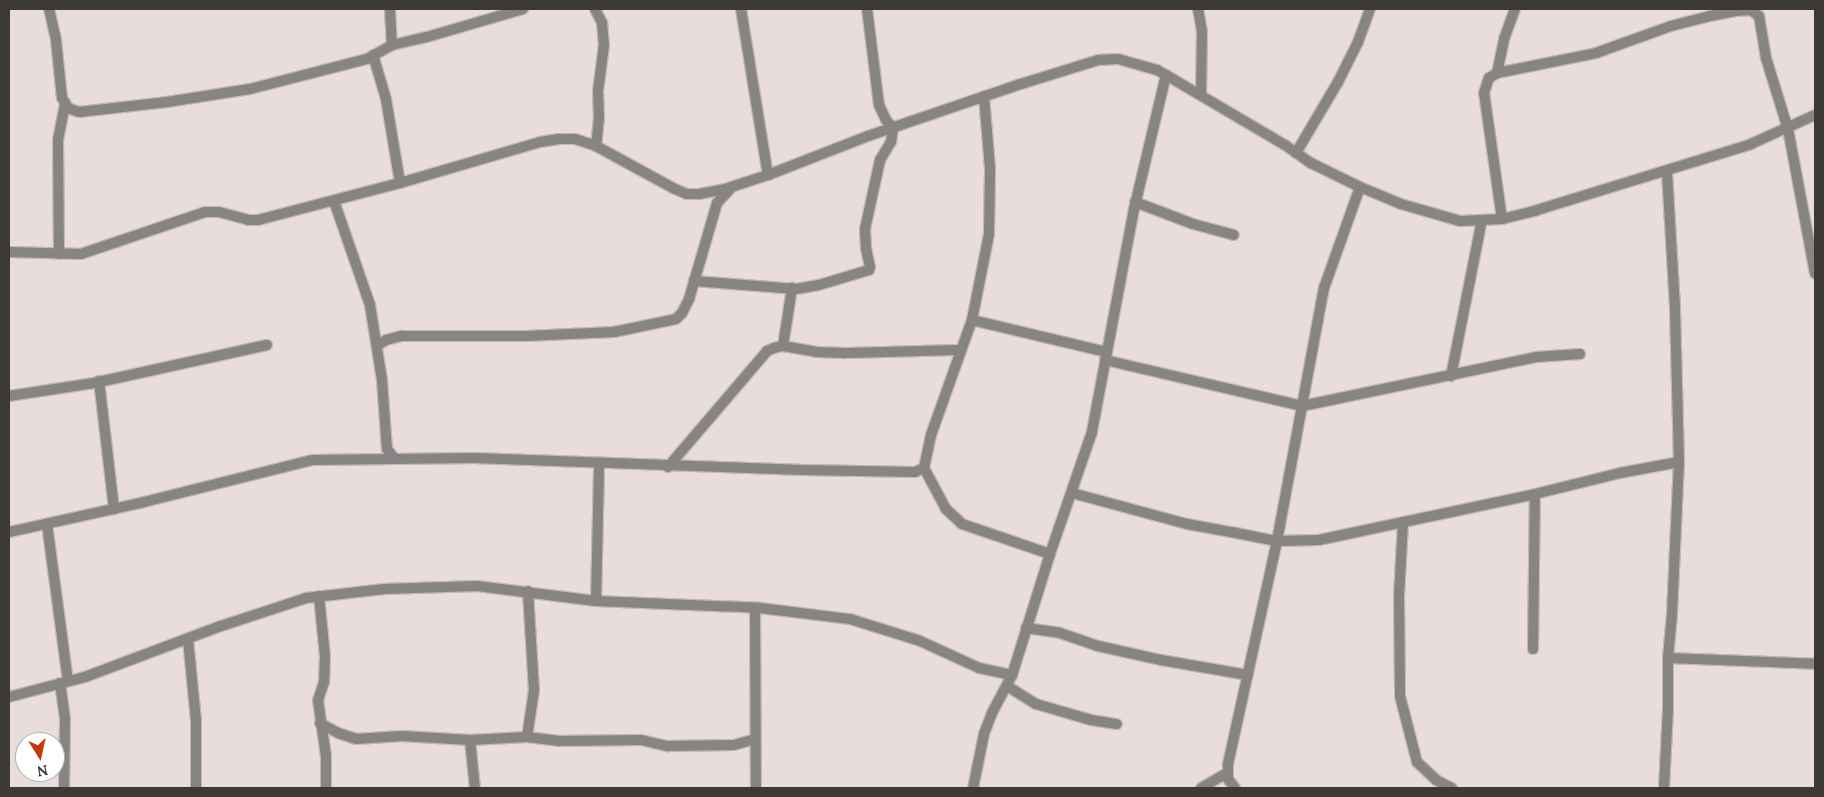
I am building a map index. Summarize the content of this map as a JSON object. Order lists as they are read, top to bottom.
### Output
{
  "north": "bottom"
}
